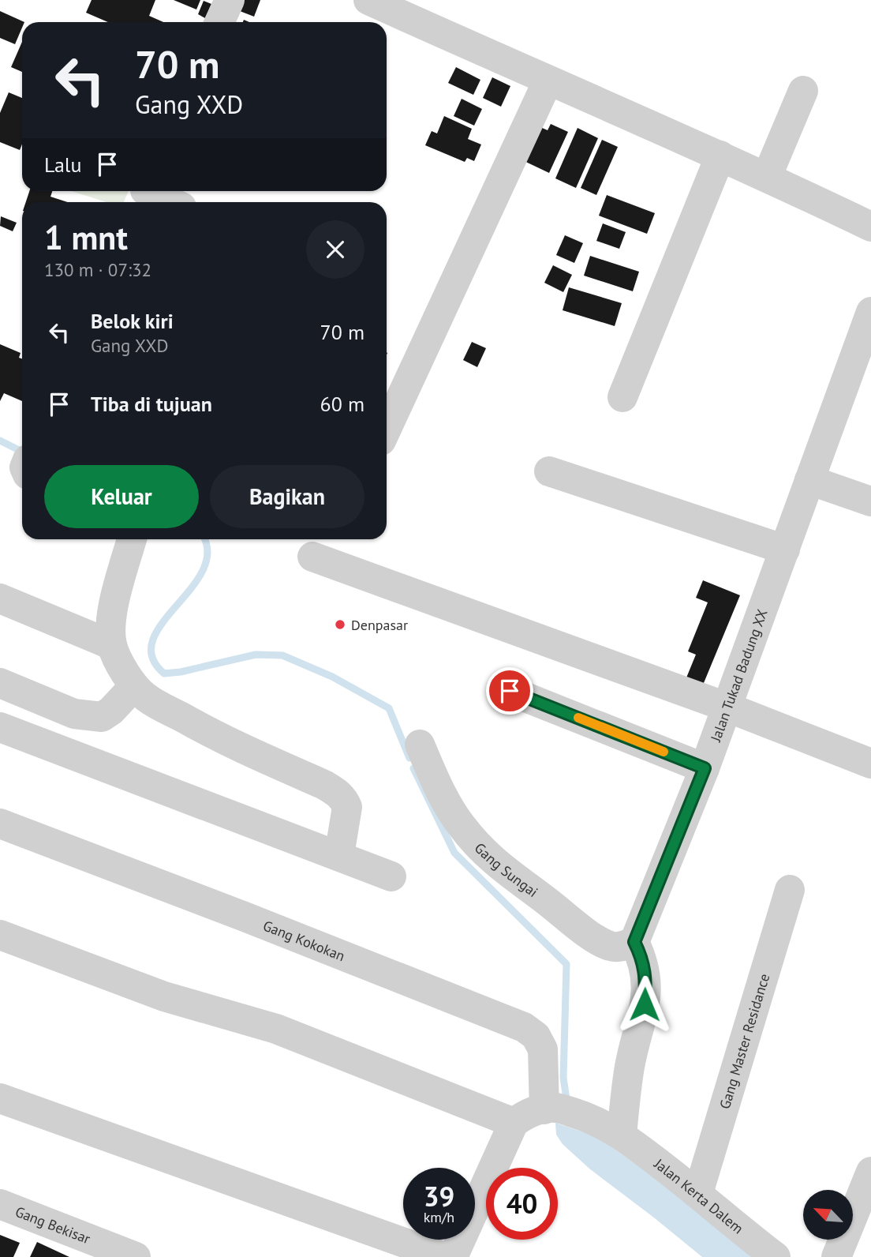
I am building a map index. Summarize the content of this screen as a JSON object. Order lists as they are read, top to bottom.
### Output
{
  "streets": {
    "street": [
      "Jalan Tukad Badung XX",
      "Gang Sungai",
      "Gang Kokokan",
      "Gang Master Residance",
      "Jalan Kerta Dalem",
      "Gang Bekisar"
    ]
  },
  "crossings": [
    ["Jalan Tukad Badung XX", "Gang Sungai"],
    ["Gang Kokokan", "Jalan Kerta Dalem"],
    ["Gang Master Residance", "Jalan Kerta Dalem"]
  ],
  "places": ["Denpasar"],
  "north": "top left",
  "page": {
    "turn": ["70 m", "Gang XXD"],
    "then": "Lalu",
    "heading": ["1 mnt", "130 m · 07:32"],
    "list": [
      {
        "name": "Belok kiri",
        "note": "Gang XXD",
        "value": "70 m"
      },
      {
        "name": "Tiba di tujuan",
        "value": "60 m"
      }
    ],
    "buttons": ["Keluar", "Bagikan"],
    "speed": "39 km/h",
    "limit": "40"
  }
}
